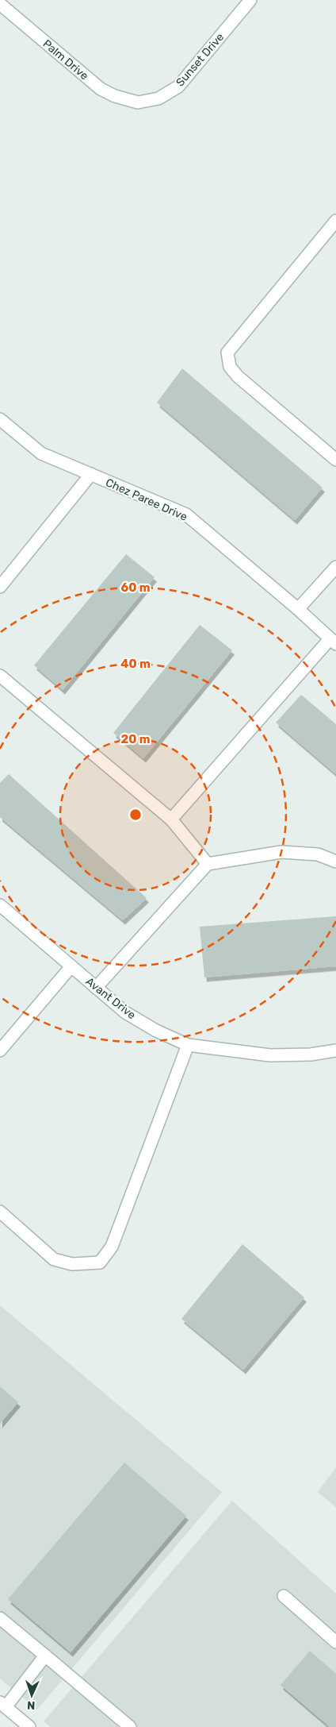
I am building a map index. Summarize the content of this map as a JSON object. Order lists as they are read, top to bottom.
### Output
{
  "streets": {
    "street": [
      "Palm Drive",
      "Sunset Drive",
      "Chez Paree Drive",
      "Avant Drive"
    ]
  },
  "crossings": [
    ["Palm Drive", "Sunset Drive"]
  ],
  "north": "bottom",
  "rings": ["60 m", "40 m", "20 m"]
}
